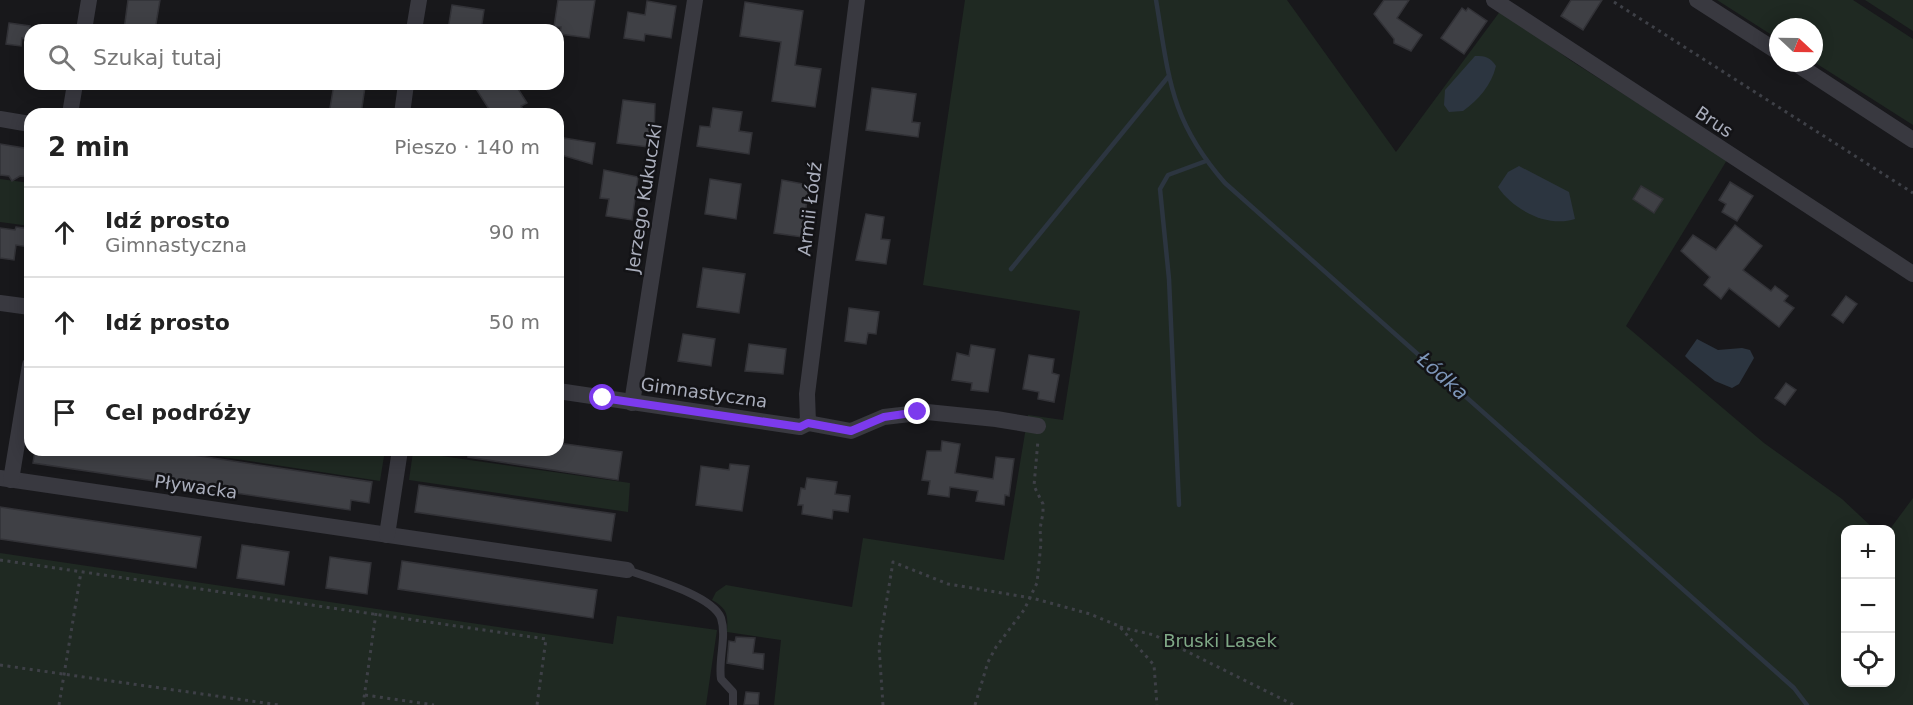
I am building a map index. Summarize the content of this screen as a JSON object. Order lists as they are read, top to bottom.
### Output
{
  "streets": {
    "street": [
      "Brus",
      "Jerzego Kukuczki",
      "Armii Łódź",
      "Gimnastyczna",
      "Pływacka"
    ]
  },
  "crossings": [
    ["Jerzego Kukuczki", "Gimnastyczna"],
    ["Armii Łódź", "Gimnastyczna"]
  ],
  "water": ["Łódka"],
  "parks": ["Bruski Lasek"],
  "north": "right",
  "page": {
    "search": "Szukaj tutaj",
    "heading": ["2 min", "Pieszo · 140 m"],
    "list": [
      ["Idź prosto", "Gimnastyczna", "90 m"],
      ["Idź prosto", "50 m"],
      "Cel podróży"
    ],
    "map_buttons": ["+", "−"]
  }
}
